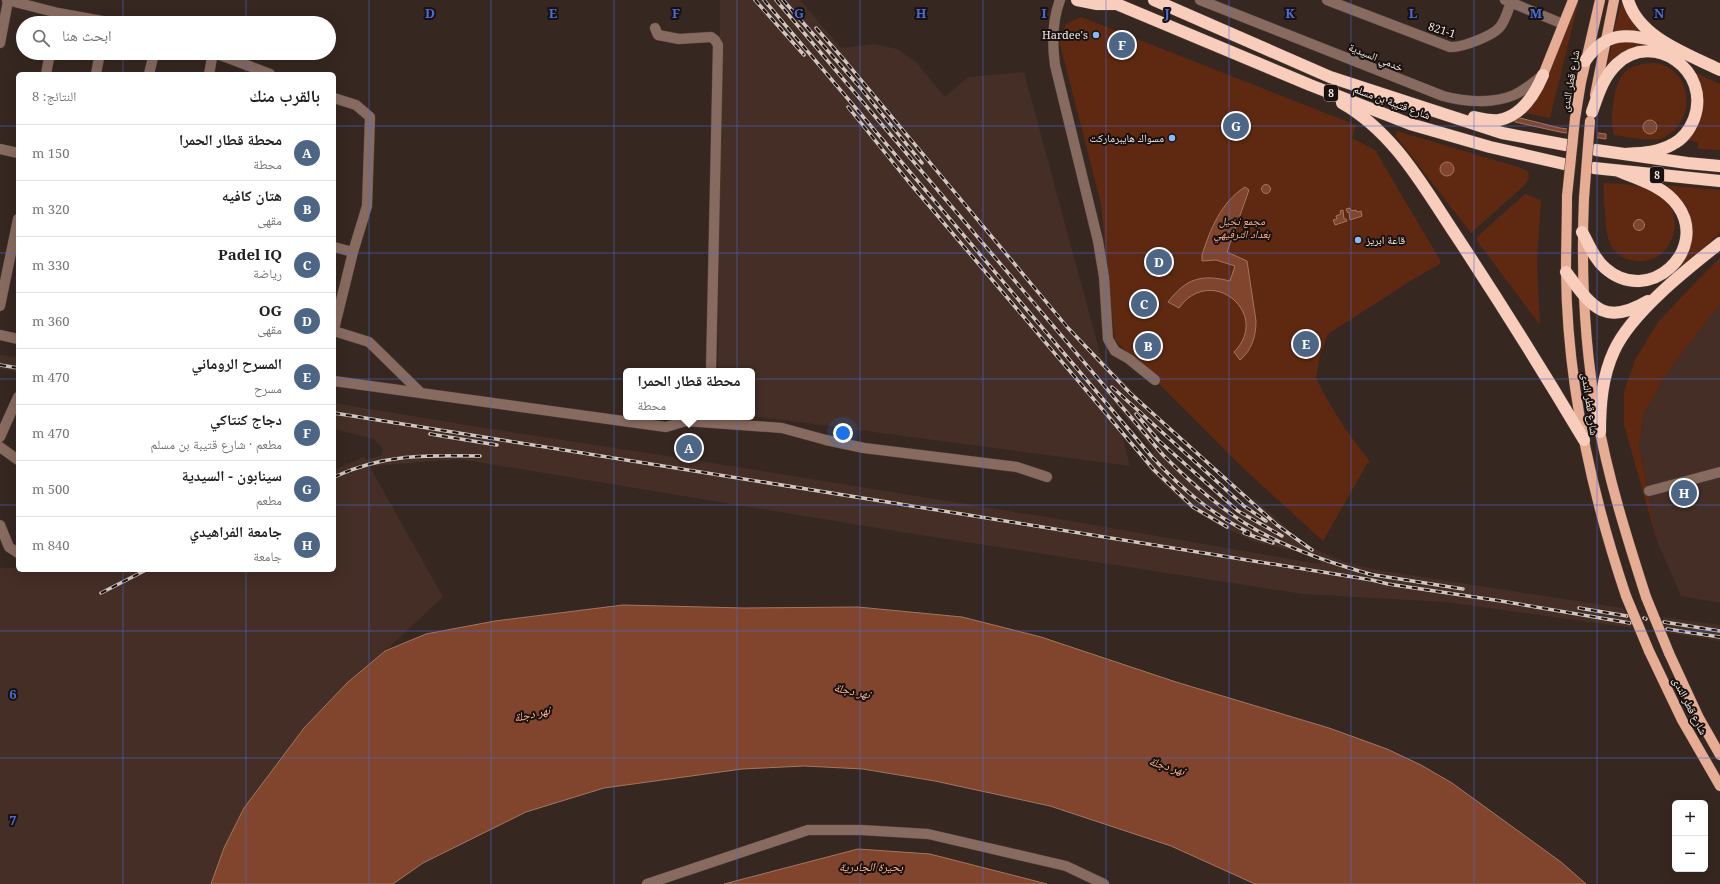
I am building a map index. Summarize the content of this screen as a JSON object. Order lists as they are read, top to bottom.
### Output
{
  "streets": {
    "highway": ["8", "شارع قتيبة بن مسلم"],
    "main road": ["شارع قطر الندى"],
    "street": ["821-1", "خدمي السيدية"]
  },
  "water": ["نهر دجلة", "بحيرة الجادرية"],
  "parks": ["مجمع نخيل بغداد الترفيهي"],
  "places": ["Hardee's", "مسواك هايبرماركت", "قاعة ابريز"],
  "page": {
    "search": "ابحث هنا",
    "pins": [
      "F",
      "G",
      "D",
      "C",
      "E",
      "B",
      "A",
      "H"
    ],
    "heading": ["بالقرب منك", "النتائج: 8"],
    "list": [
      {
        "mark": "A",
        "name": "محطة قطار الحمرا",
        "note": "محطة",
        "value": "150 m"
      },
      {
        "mark": "B",
        "name": "هتان كافيه",
        "note": "مقهى",
        "value": "320 m"
      },
      {
        "mark": "C",
        "name": "Padel IQ",
        "note": "رياضة",
        "value": "330 m"
      },
      {
        "mark": "D",
        "name": "OG",
        "note": "مقهى",
        "value": "360 m"
      },
      {
        "mark": "E",
        "name": "المسرح الروماني",
        "note": "مسرح",
        "value": "470 m"
      },
      {
        "mark": "F",
        "name": "دجاج كنتاكي",
        "note": "مطعم · شارع قتيبة بن مسلم",
        "value": "470 m"
      },
      {
        "mark": "G",
        "name": "سينابون - السيدية",
        "note": "مطعم",
        "value": "500 m"
      },
      {
        "mark": "H",
        "name": "جامعة الفراهيدي",
        "note": "جامعة",
        "value": "840 m"
      }
    ],
    "popup": ["محطة قطار الحمرا", "محطة"],
    "map_buttons": ["+", "−"]
  },
  "grid": {
    "columns": [
      "D",
      "E",
      "F",
      "G",
      "H",
      "I",
      "J",
      "K",
      "L",
      "M",
      "N"
    ],
    "rows": ["6", "7"]
  }
}
